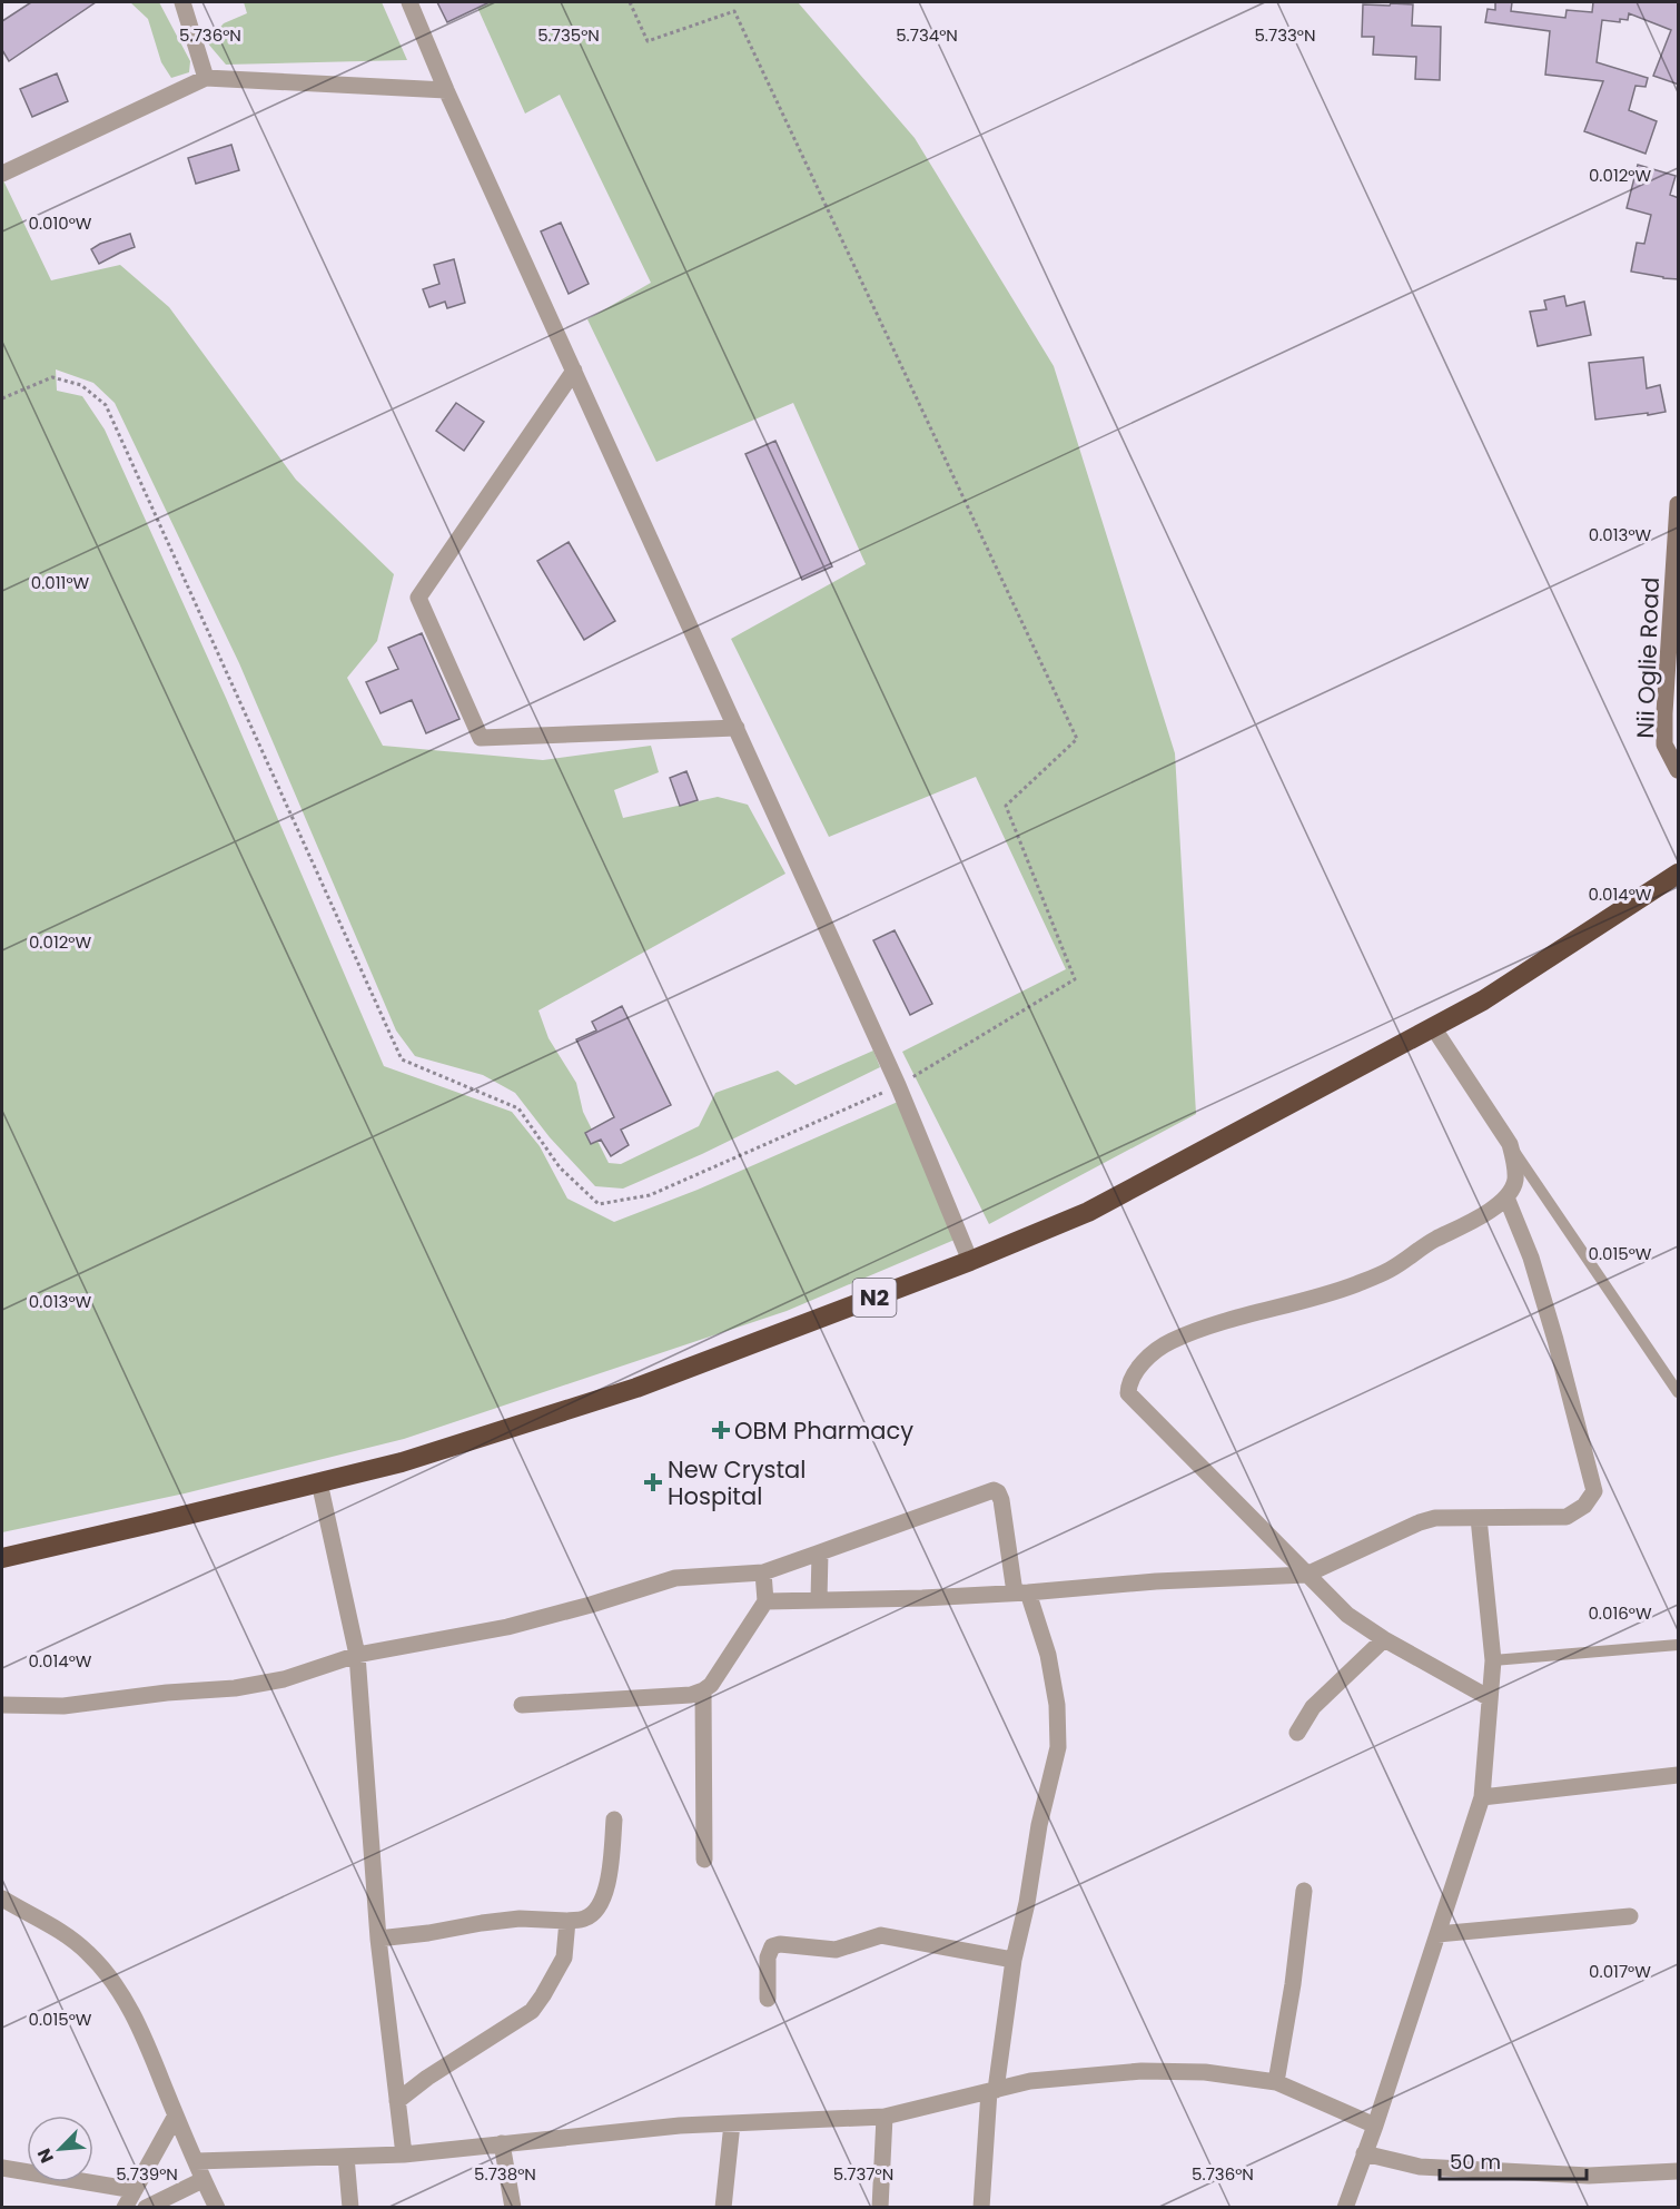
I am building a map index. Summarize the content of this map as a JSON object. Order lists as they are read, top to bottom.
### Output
{
  "streets": {
    "highway": ["N2"],
    "street": ["Nii Oglie Road"]
  },
  "places": {
    "health": ["OBM Pharmacy", "New Crystal Hospital"]
  },
  "scale_bar": "50 m",
  "north": "bottom left",
  "coordinates": [
    "5.734°N",
    "5.733°N",
    "5.736°N",
    "5.735°N",
    "0.012°W",
    "0.010°W",
    "0.013°W",
    "0.011°W",
    "0.014°W",
    "0.015°W",
    "0.016°W",
    "0.017°W",
    "5.739°N",
    "5.738°N",
    "5.737°N"
  ]
}
